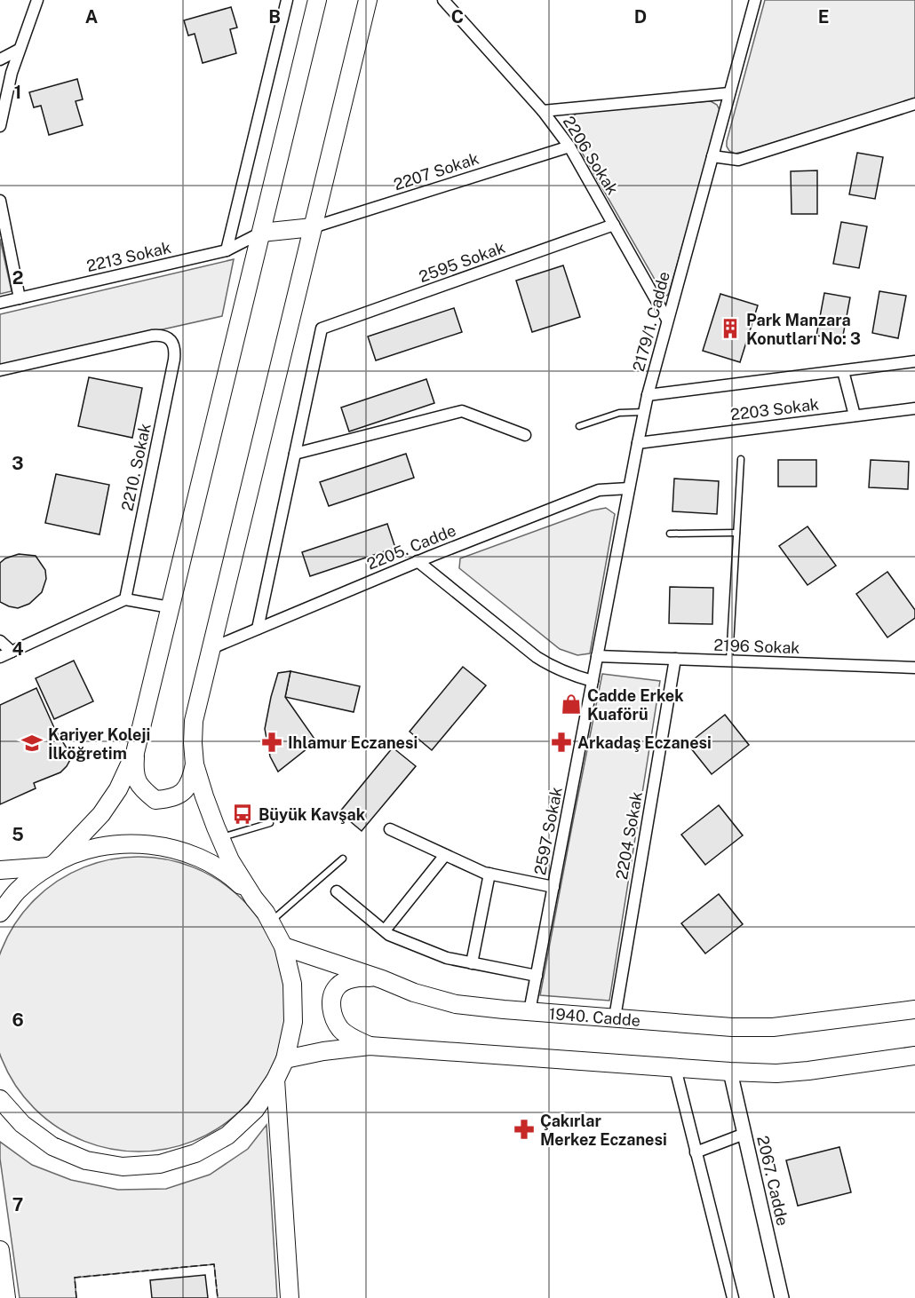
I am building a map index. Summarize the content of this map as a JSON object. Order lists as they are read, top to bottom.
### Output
{
  "streets": {
    "main road": ["1940. Cadde"],
    "street": [
      "2206 Sokak",
      "2207 Sokak",
      "2213 Sokak",
      "2595 Sokak",
      "2179/1. Cadde",
      "2203 Sokak",
      "2210. Sokak",
      "2205. Cadde",
      "2196 Sokak",
      "2597 Sokak",
      "2204 Sokak",
      "2067. Cadde"
    ]
  },
  "crossings": [
    ["2206 Sokak", "2207 Sokak"],
    ["2206 Sokak", "2595 Sokak"],
    ["2206 Sokak", "2179/1. Cadde"],
    ["2179/1. Cadde", "2203 Sokak"],
    ["2179/1. Cadde", "2205. Cadde"],
    ["2179/1. Cadde", "2196 Sokak"],
    ["2179/1. Cadde", "2597 Sokak"],
    ["2196 Sokak", "2597 Sokak"],
    ["2196 Sokak", "2204 Sokak"],
    ["2597 Sokak", "1940. Cadde"],
    ["2204 Sokak", "1940. Cadde"]
  ],
  "places": {
    "building": ["Park Manzara Konutları No: 3"],
    "shop": ["Cadde Erkek Kuaförü"],
    "pharmacy": ["Ihlamur Eczanesi", "Arkadaş Eczanesi", "Çakırlar Merkez Eczanesi"],
    "school or university": ["Kariyer Koleji İlköğretim"],
    "bus stop": ["Büyük Kavşak"]
  },
  "grid": {
    "columns": [
      "A",
      "B",
      "C",
      "D",
      "E"
    ],
    "rows": [
      "1",
      "2",
      "3",
      "4",
      "5",
      "6",
      "7"
    ]
  }
}
